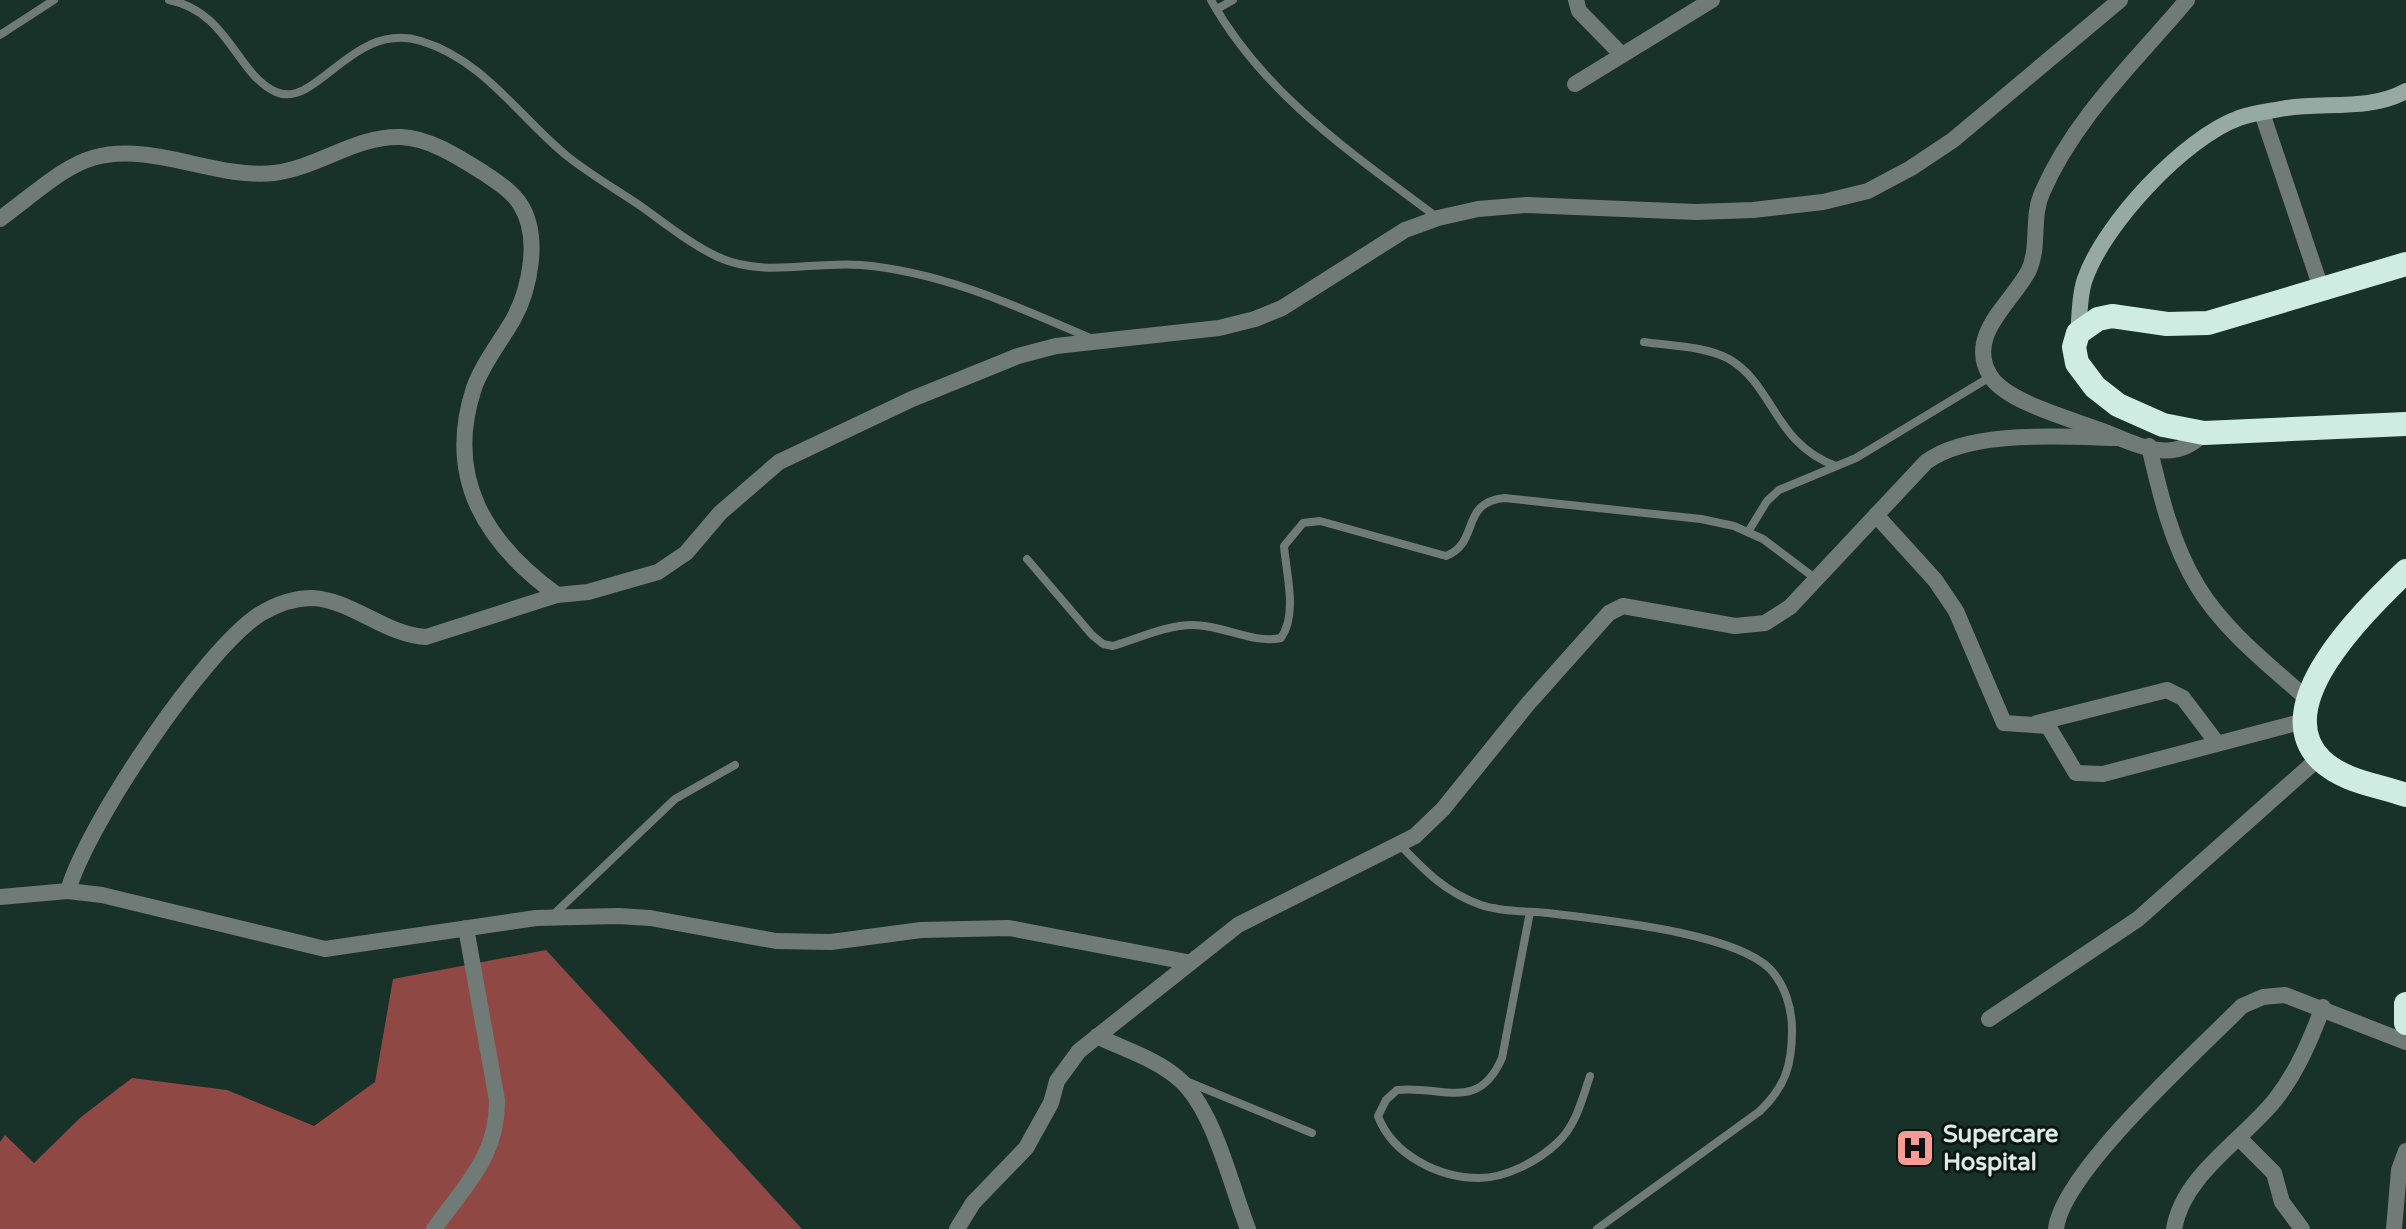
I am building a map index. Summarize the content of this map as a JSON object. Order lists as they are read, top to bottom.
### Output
{
  "places": {
    "hospital": ["Supercare Hospital"]
  }
}
